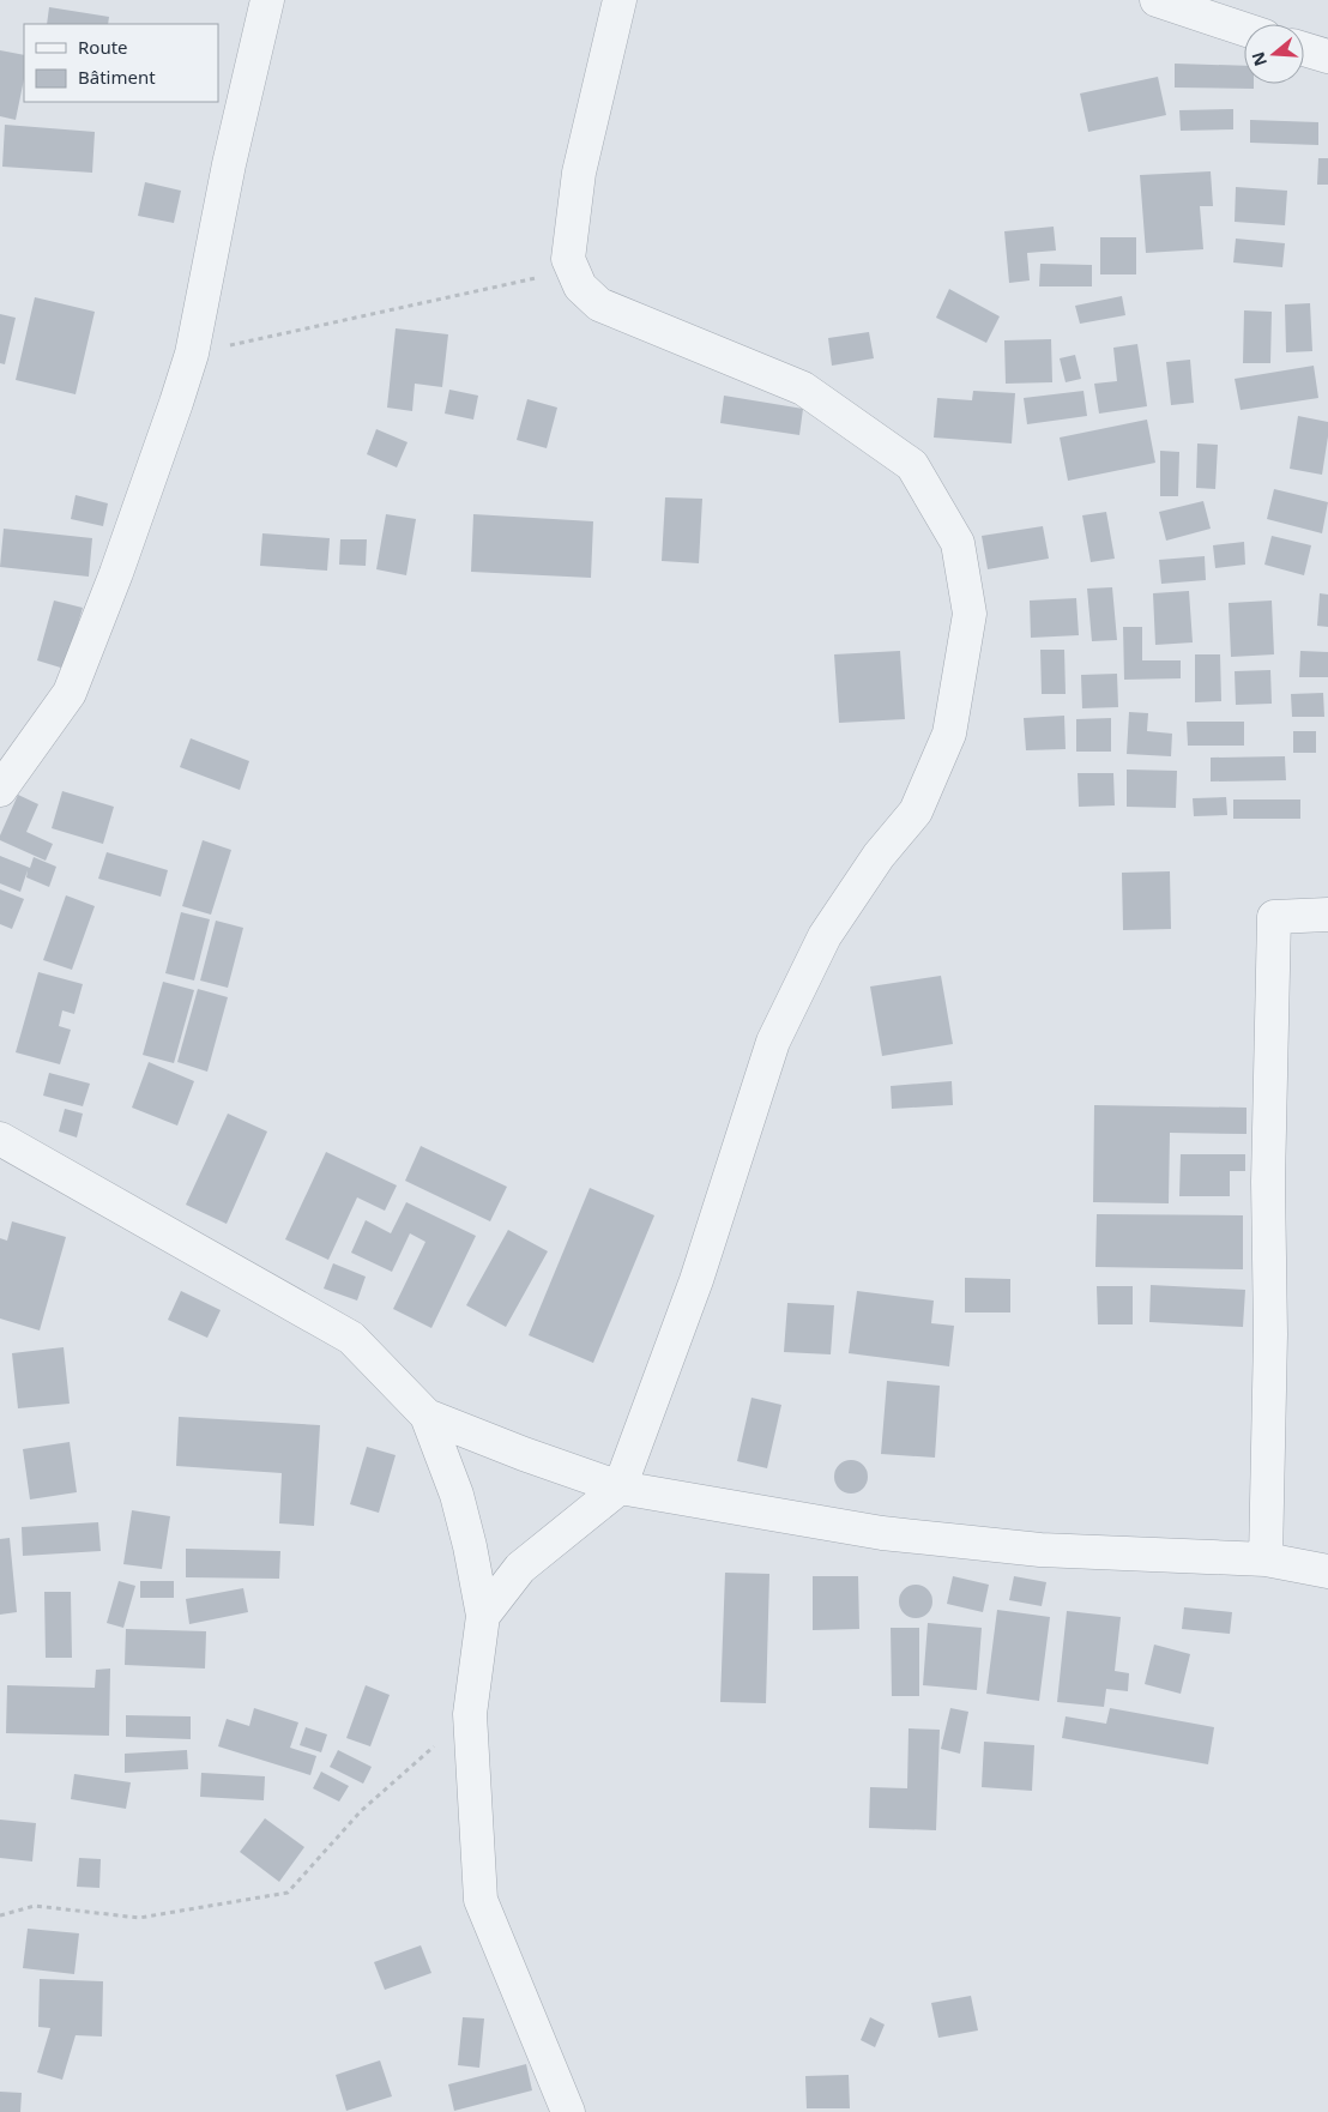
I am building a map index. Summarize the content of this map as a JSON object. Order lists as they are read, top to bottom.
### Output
{
  "legend": ["Route", "Bâtiment"],
  "north": "left"
}
